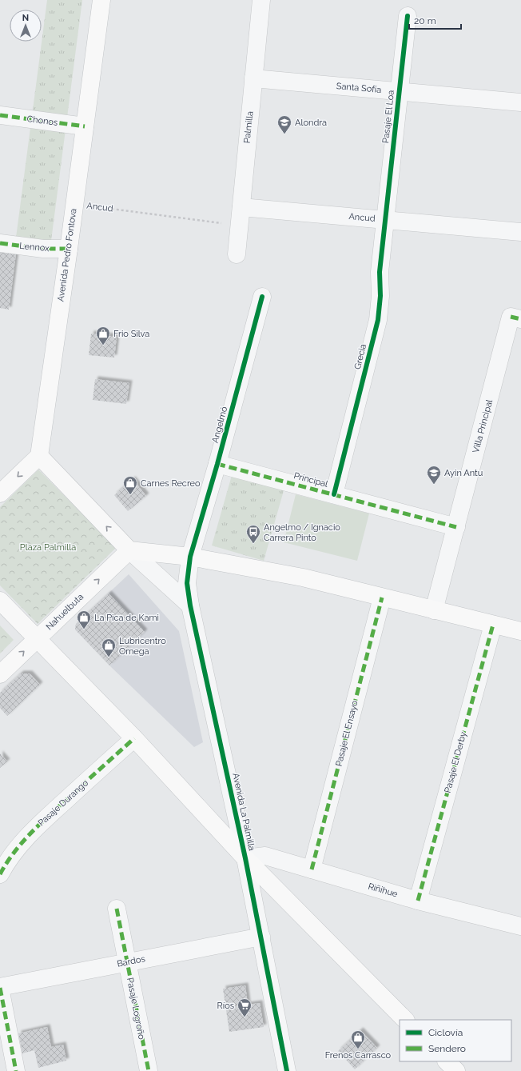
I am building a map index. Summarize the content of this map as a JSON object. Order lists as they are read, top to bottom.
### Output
{
  "streets": {
    "main road": ["Avenida Pedro Fontova", "Nahuelbuta"],
    "street": [
      "Santa Sofía",
      "Pasaje El Loa",
      "Chonos",
      "Palmilla",
      "Ancud",
      "Lennox",
      "Grecia",
      "Angelmó",
      "Villa Principal",
      "Principal",
      "Pasaje El Ensayo",
      "Pasaje El Derby",
      "Pasaje Durango",
      "Avenida La Palmilla",
      "Riñihue",
      "Bardos",
      "Pasaje Logroño"
    ]
  },
  "crossings": [
    ["Santa Sofía", "Pasaje El Loa"],
    ["Santa Sofía", "Palmilla"],
    ["Pasaje El Loa", "Ancud"],
    ["Pasaje El Loa", "Grecia"],
    ["Chonos", "Avenida Pedro Fontova"],
    ["Palmilla", "Ancud"],
    ["Ancud", "Avenida Pedro Fontova"],
    ["Ancud", "Grecia"],
    ["Lennox", "Avenida Pedro Fontova"],
    ["Grecia", "Principal"],
    ["Angelmó", "Principal"],
    ["Angelmó", "Avenida La Palmilla"],
    ["Villa Principal", "Principal"],
    ["Pasaje El Ensayo", "Riñihue"],
    ["Pasaje El Derby", "Riñihue"],
    ["Avenida La Palmilla", "Riñihue"],
    ["Avenida La Palmilla", "Bardos"],
    ["Bardos", "Pasaje Logroño"]
  ],
  "parks": ["Plaza Palmilla"],
  "places": {
    "school or university": ["Alondra", "Ayin Antu"],
    "shop": [
      "Frio Silva",
      "Carnes Recreo",
      "La Pica de Kami",
      "Lubricentro Omega",
      "Frenos Carrasco"
    ],
    "bus stop": ["Angelmo / Ignacio Carrera Pinto"],
    "supermarket": ["Ríos"]
  },
  "legend": ["Ciclovía", "Sendero"],
  "scale_bar": "20 m",
  "north": "top"
}
